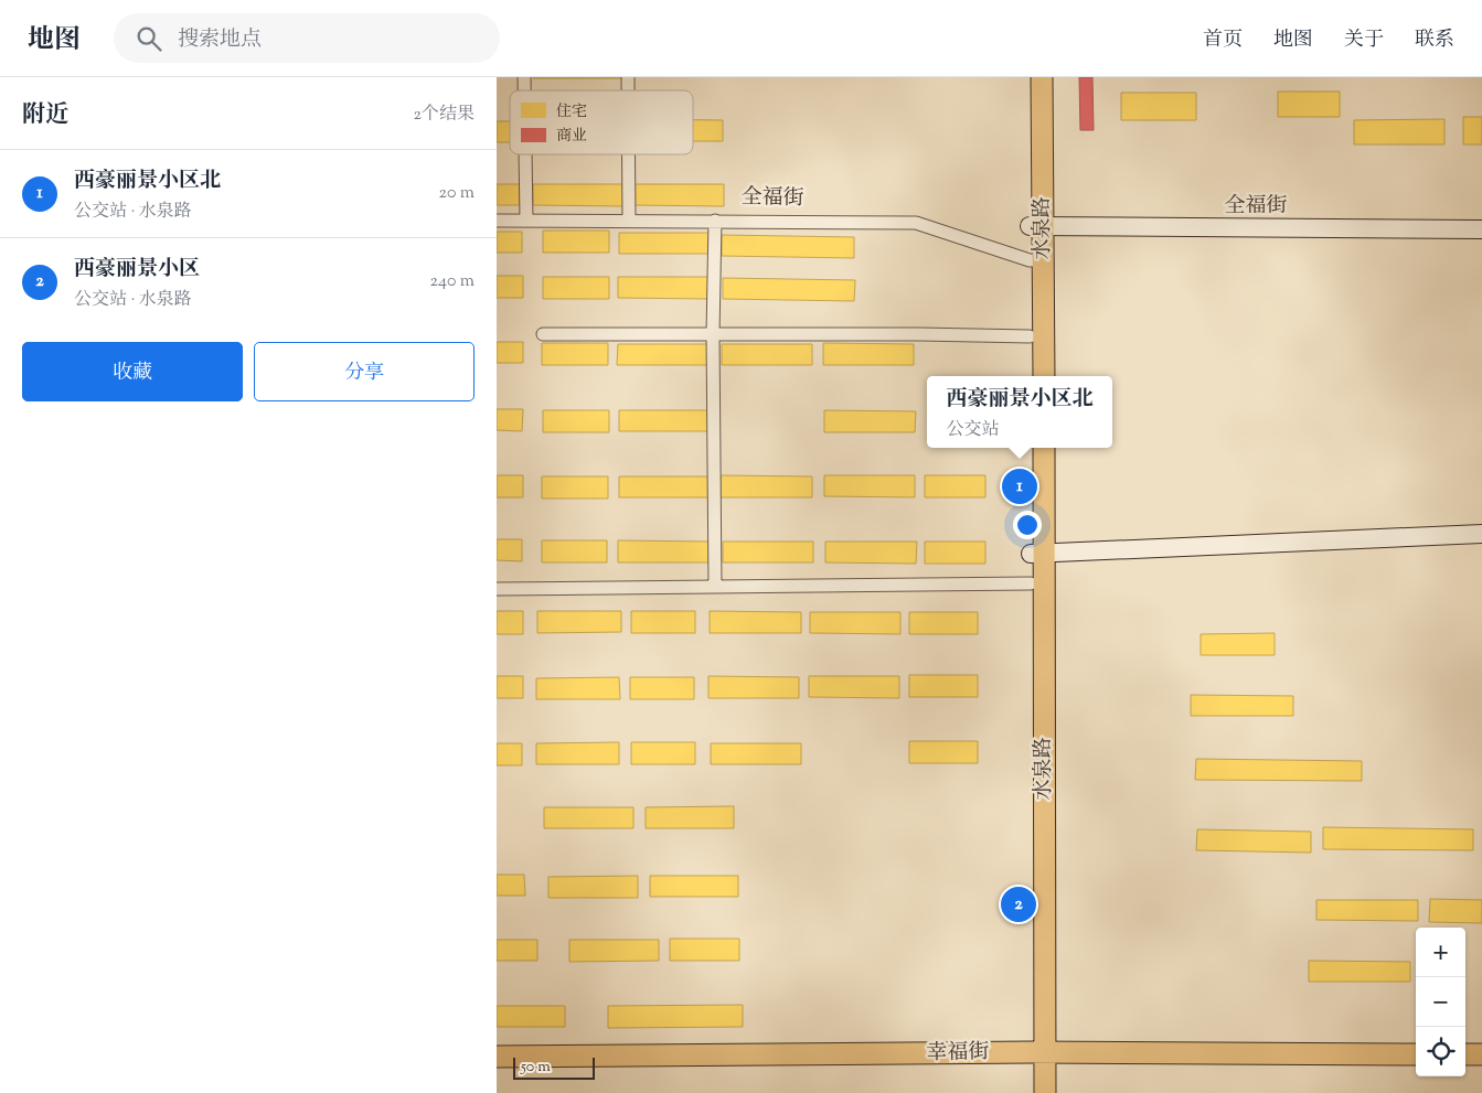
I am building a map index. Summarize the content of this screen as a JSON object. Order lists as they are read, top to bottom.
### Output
{
  "streets": {
    "main road": ["水泉路", "幸福街"],
    "street": ["全福街"]
  },
  "crossings": [
    ["全福街", "水泉路"],
    ["水泉路", "幸福街"]
  ],
  "legend": ["住宅", "商业"],
  "scale_bar": "50 m",
  "page": {
    "header": "地图",
    "search": "搜索地点",
    "nav": [
      "首页",
      "地图",
      "关于",
      "联系"
    ],
    "heading": ["附近", "2个结果"],
    "list": [
      {
        "mark": "1",
        "name": "西豪丽景小区北",
        "note": "公交站 · 水泉路",
        "value": "20 m"
      },
      {
        "mark": "2",
        "name": "西豪丽景小区",
        "note": "公交站 · 水泉路",
        "value": "240 m"
      }
    ],
    "buttons": ["收藏", "分享"],
    "popup": ["西豪丽景小区北", "公交站"],
    "pins": ["1", "2"],
    "map_buttons": ["+", "−"],
    "scale": "50 m"
  }
}
